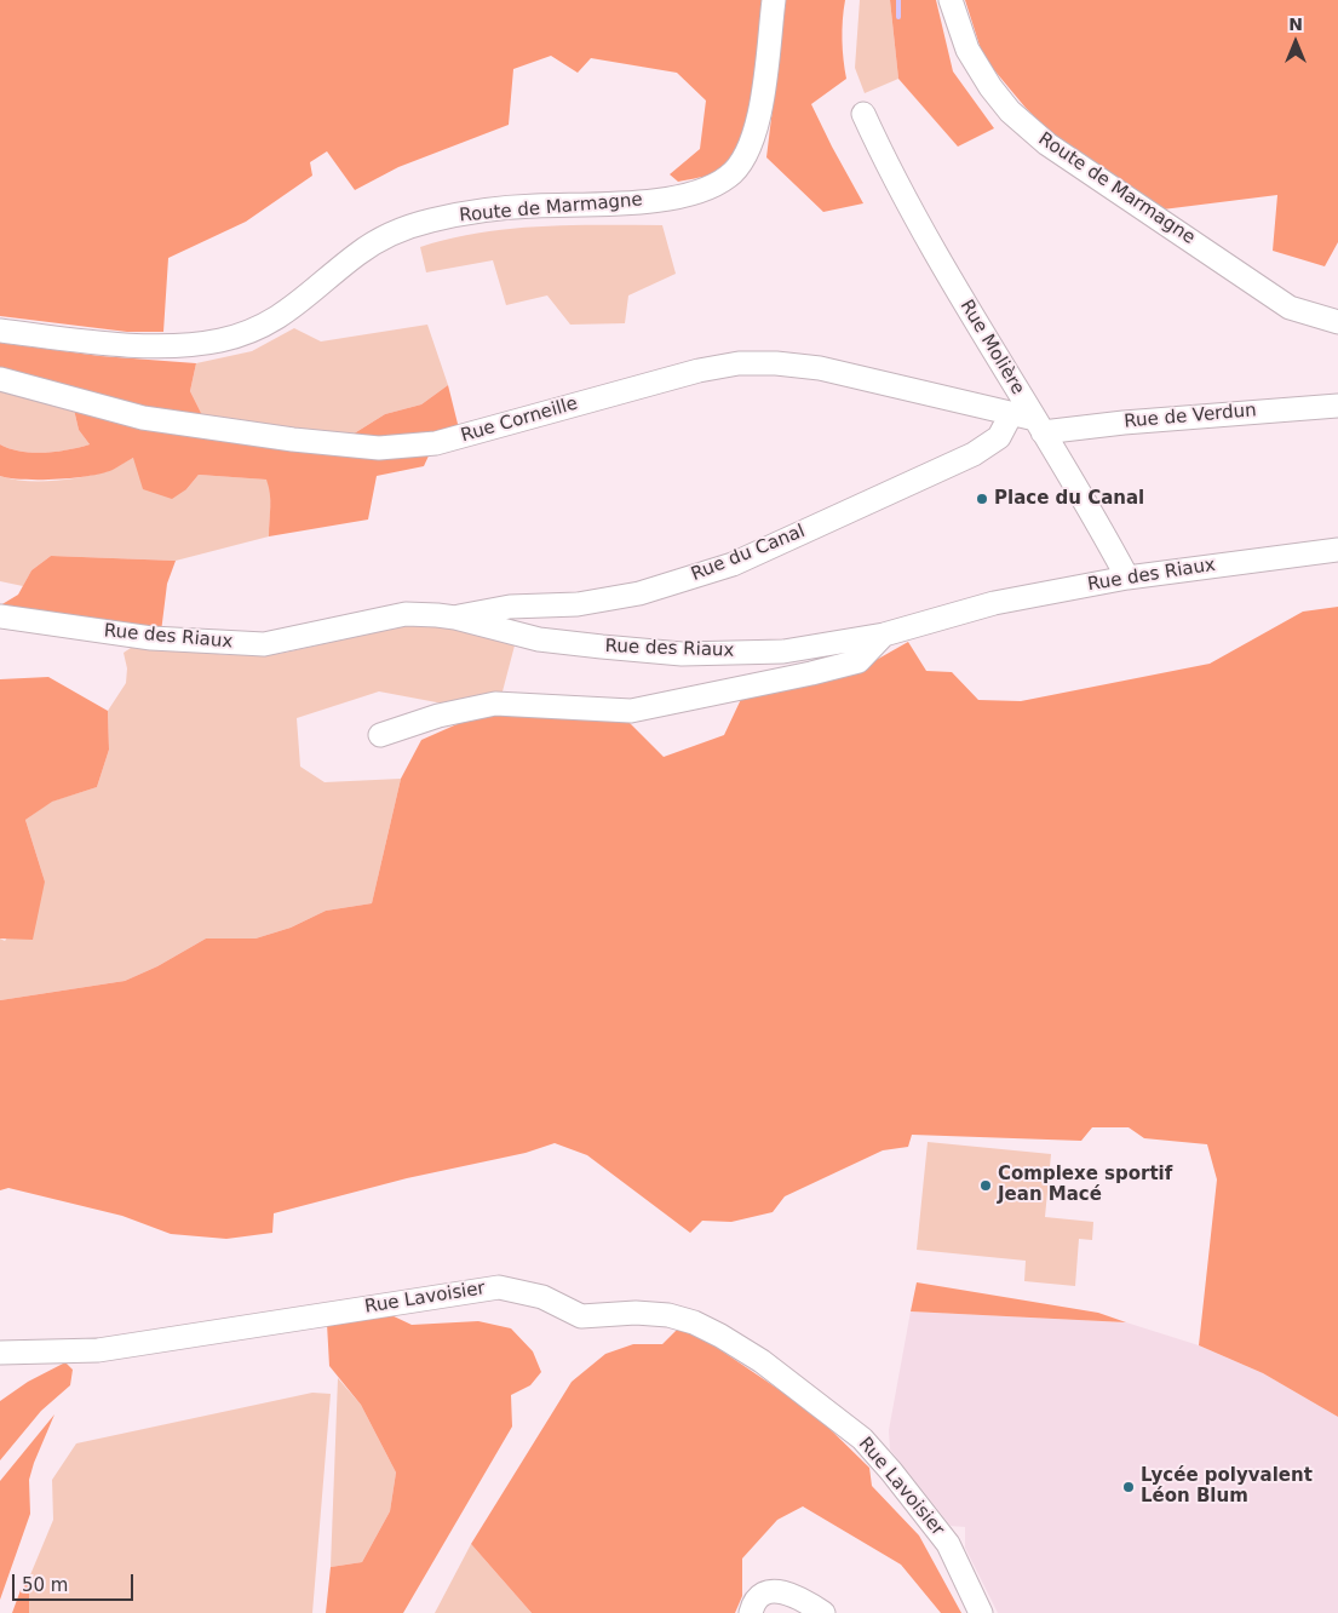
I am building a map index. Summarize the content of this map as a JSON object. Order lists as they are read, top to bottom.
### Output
{
  "streets": {
    "street": [
      "Route de Marmagne",
      "Rue Molière",
      "Rue de Verdun",
      "Rue Corneille",
      "Rue du Canal",
      "Rue des Riaux",
      "Rue Lavoisier"
    ]
  },
  "crossings": [
    ["Rue Molière", "Rue de Verdun"],
    ["Rue Molière", "Rue Corneille"],
    ["Rue Molière", "Rue des Riaux"],
    ["Rue de Verdun", "Rue Corneille"],
    ["Rue Corneille", "Rue du Canal"],
    ["Rue du Canal", "Rue des Riaux"]
  ],
  "places": ["Place du Canal", "Complexe sportif Jean Macé", "Lycée polyvalent Léon Blum"],
  "scale_bar": "50 m",
  "north": "top"
}
